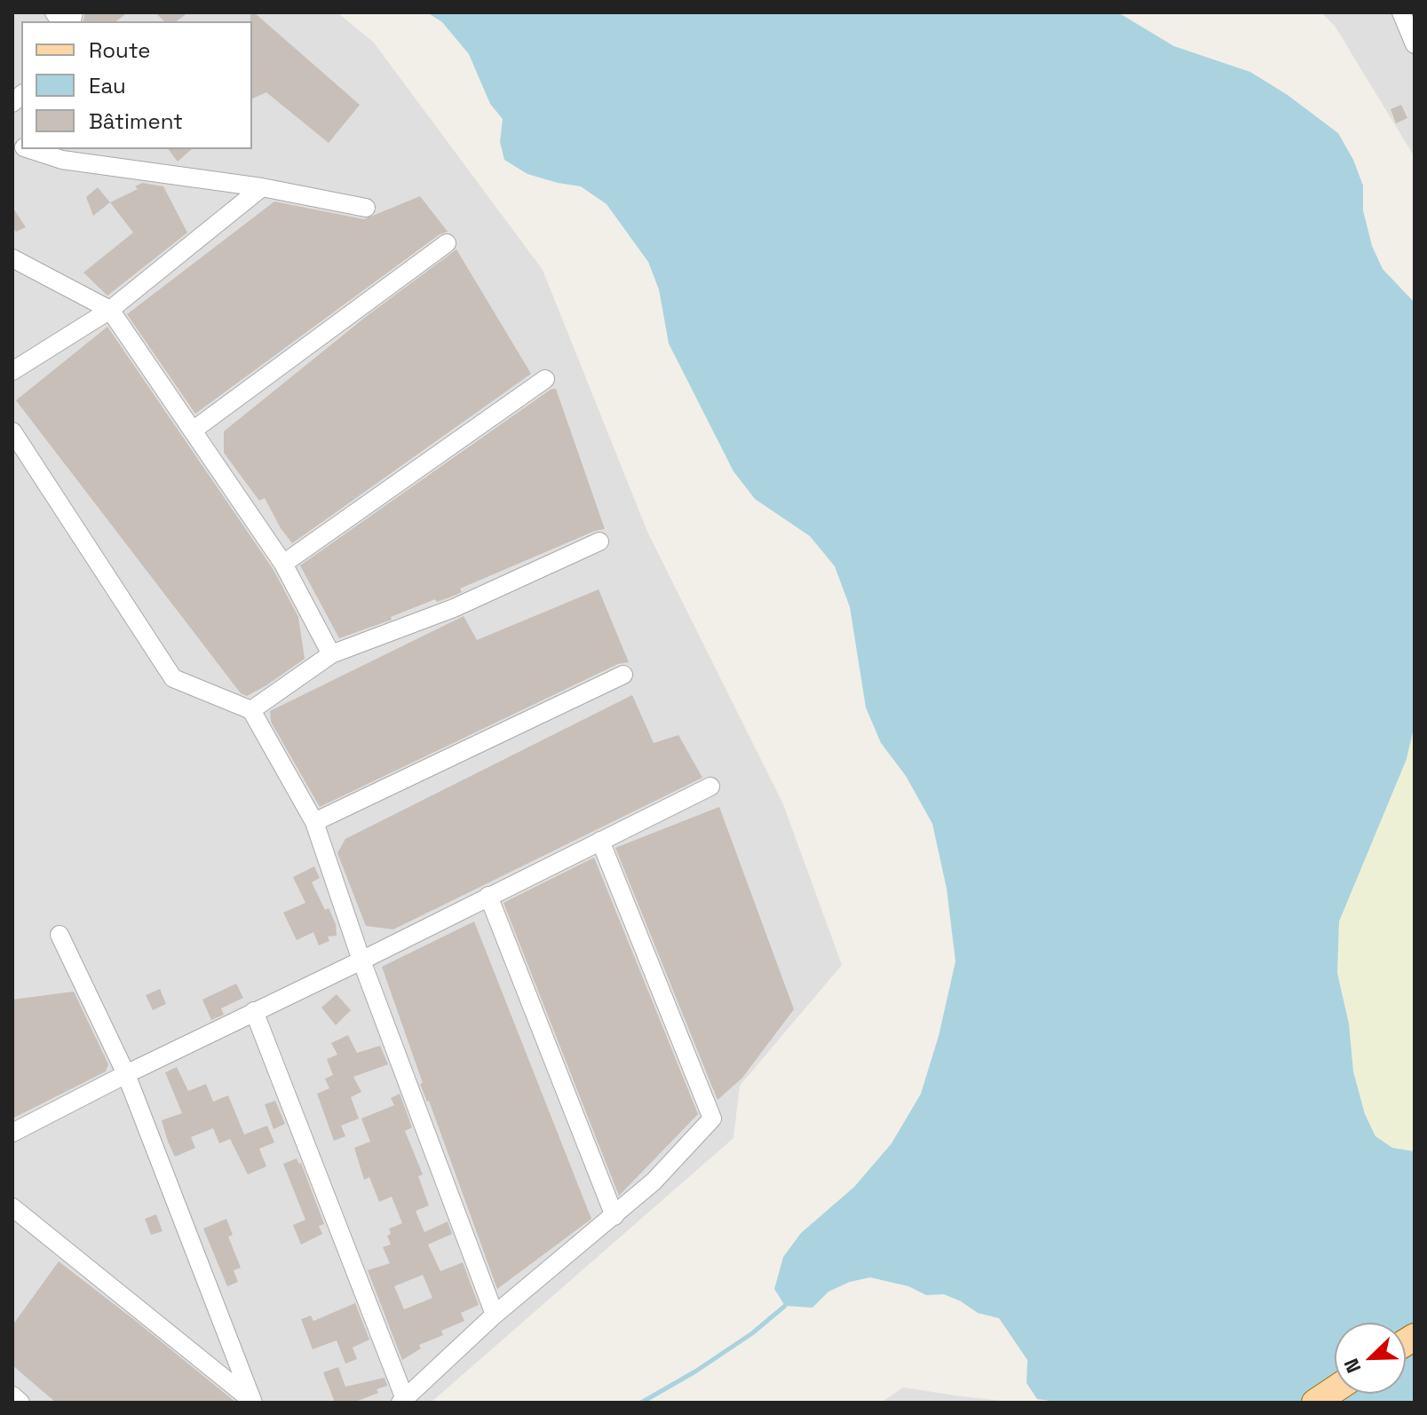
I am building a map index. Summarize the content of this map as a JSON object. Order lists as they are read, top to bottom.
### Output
{
  "legend": ["Route", "Eau", "Bâtiment"],
  "north": "bottom left"
}
